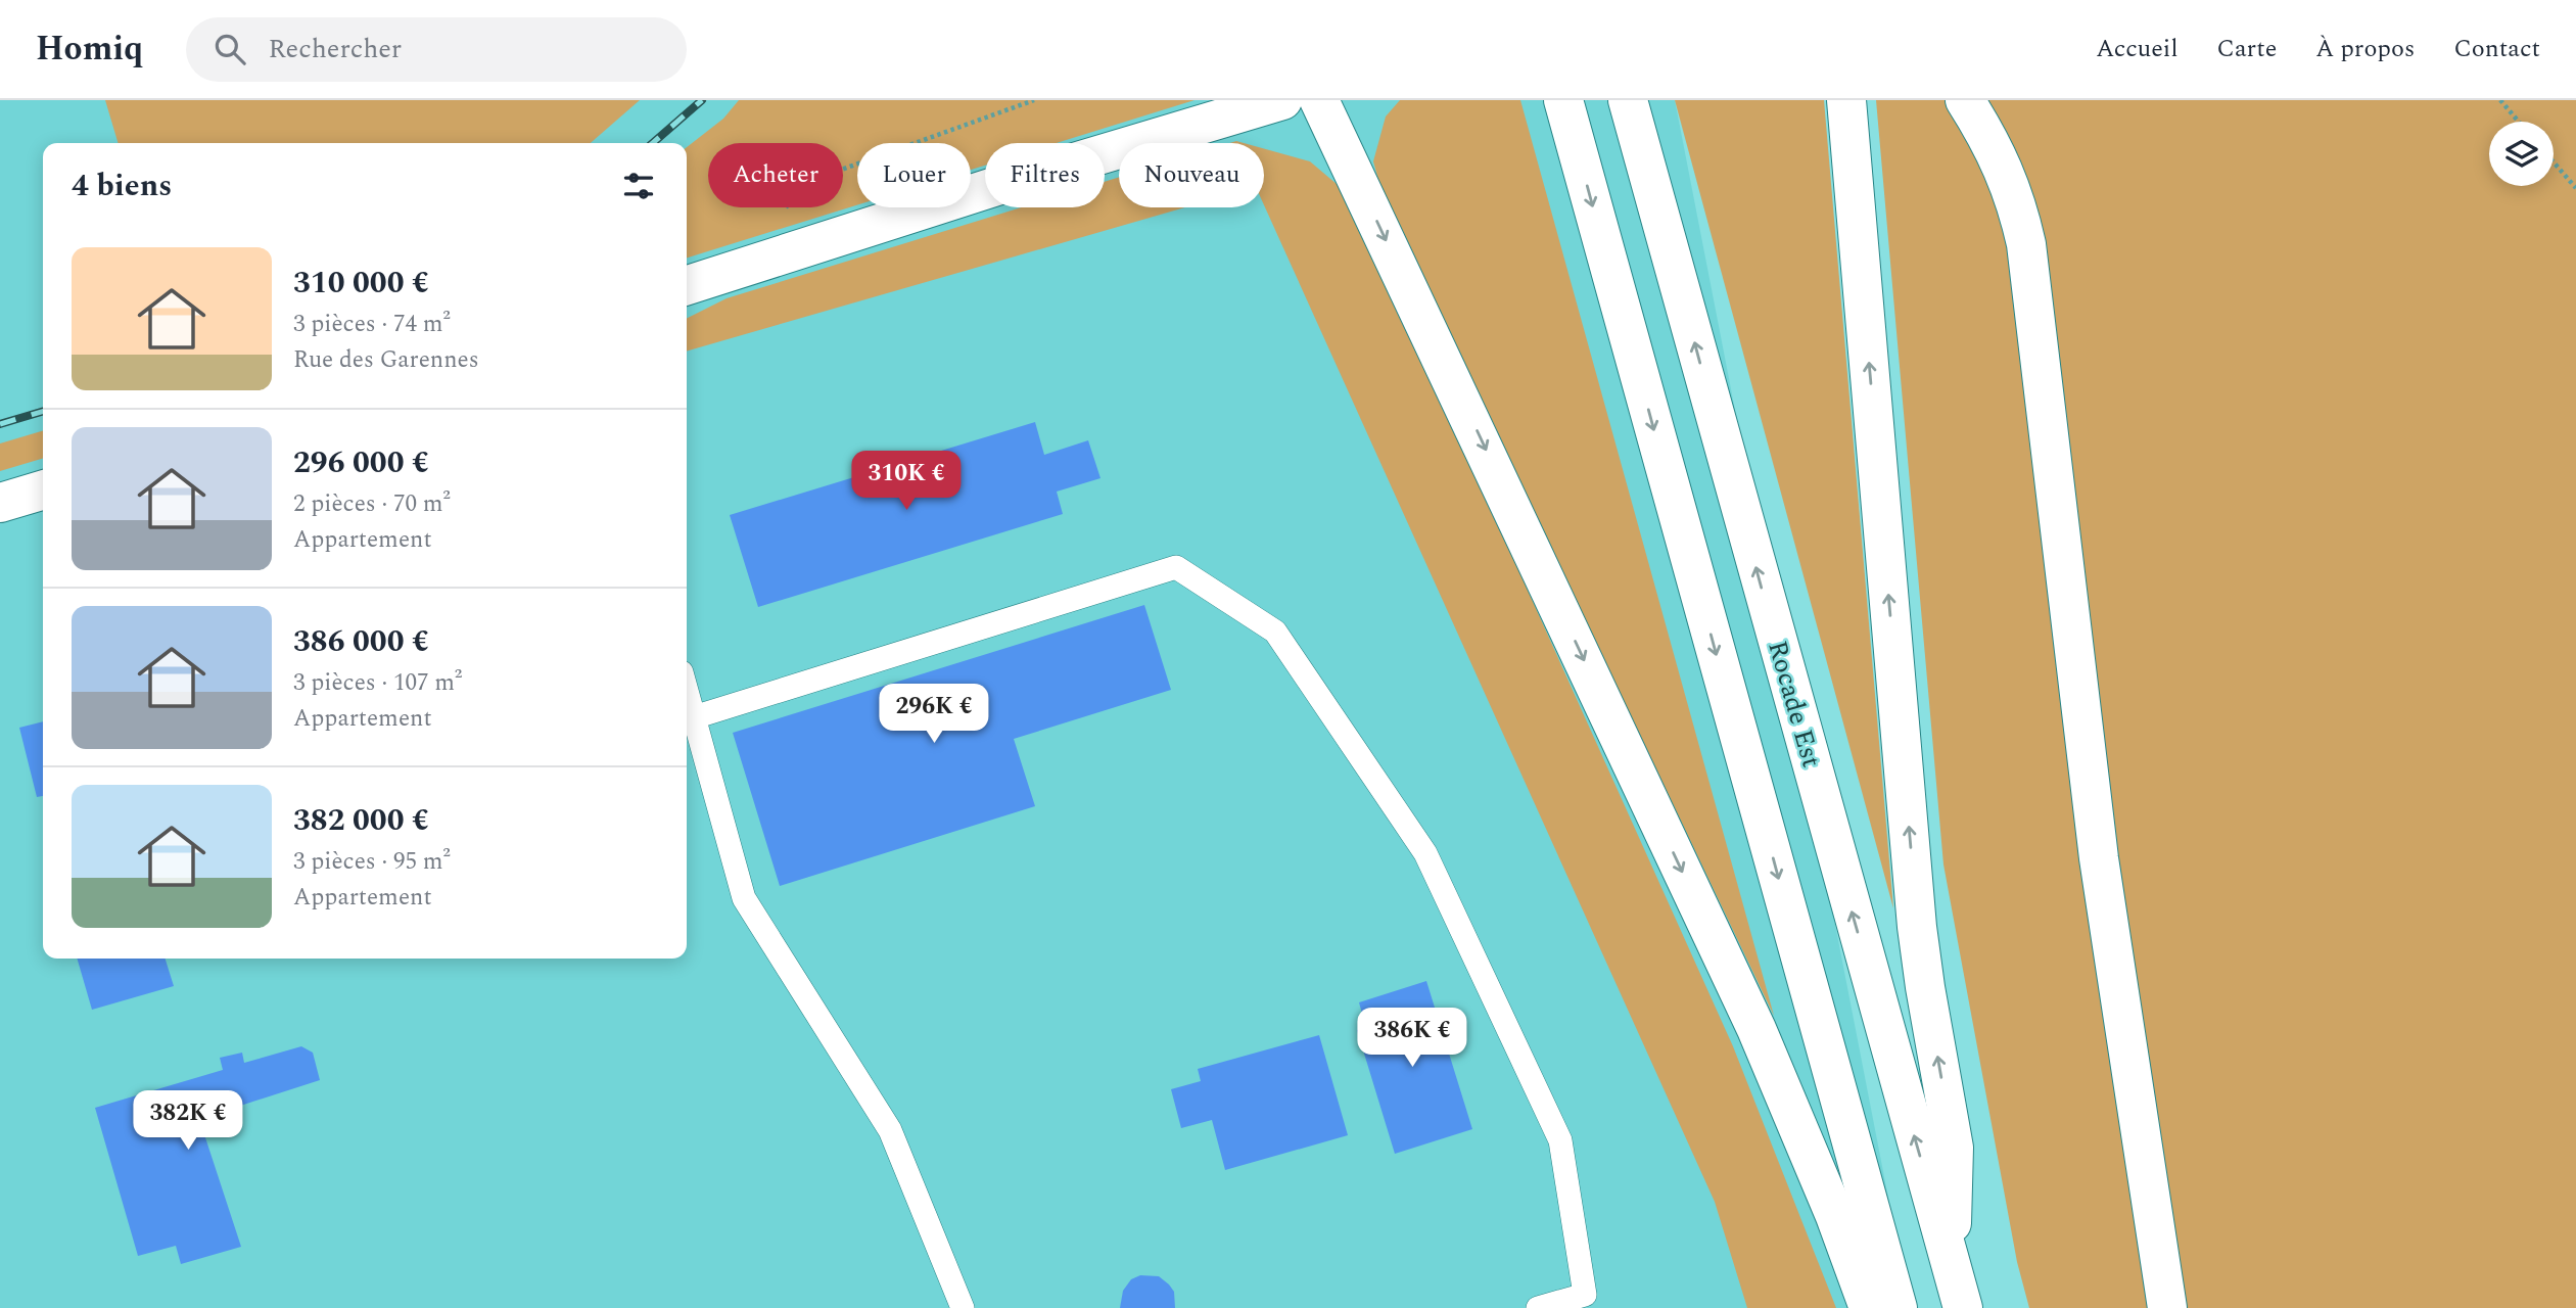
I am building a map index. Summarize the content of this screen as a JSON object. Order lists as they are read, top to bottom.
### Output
{
  "streets": {
    "main road": ["Rocade Est"]
  },
  "page": {
    "header": "Homiq",
    "search": "Rechercher",
    "nav": [
      "Accueil",
      "Carte",
      "À propos",
      "Contact"
    ],
    "chip": [
      "Acheter",
      "Louer",
      "Filtres",
      "Nouveau"
    ],
    "heading": "4 biens",
    "list": [
      {
        "name": "310 000 €",
        "note": "3 pièces · 74 m² · Rue des Garennes"
      },
      {
        "name": "296 000 €",
        "note": "2 pièces · 70 m² · Appartement"
      },
      {
        "name": "386 000 €",
        "note": "3 pièces · 107 m² · Appartement"
      },
      {
        "name": "382 000 €",
        "note": "3 pièces · 95 m² · Appartement"
      }
    ],
    "price": [
      "310K €",
      "296K €",
      "386K €",
      "382K €"
    ]
  }
}
